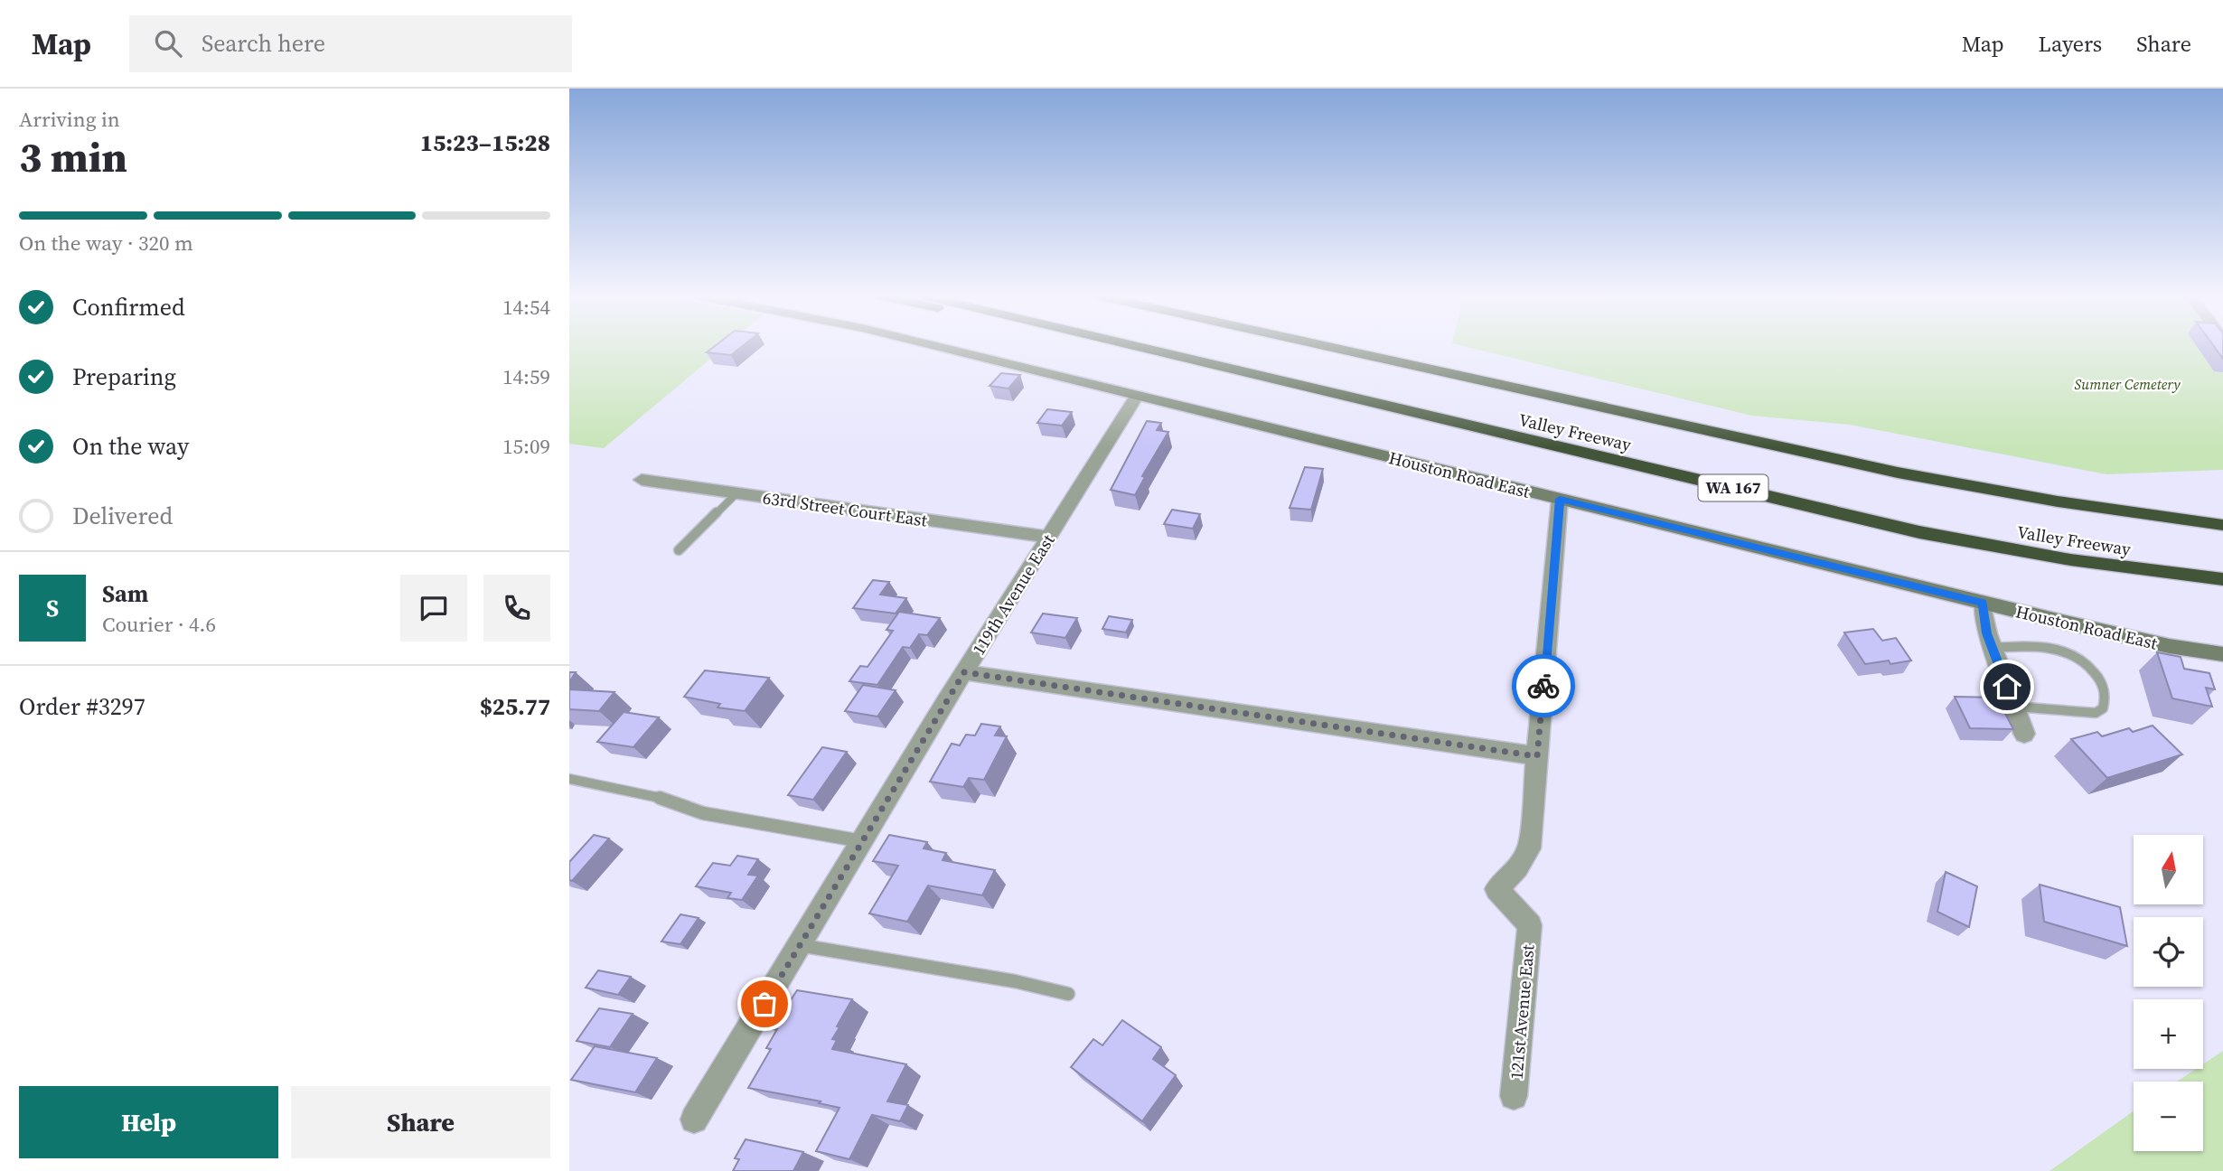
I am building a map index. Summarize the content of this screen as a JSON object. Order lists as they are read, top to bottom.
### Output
{
  "streets": {
    "highway": ["Valley Freeway", "WA 167"],
    "street": [
      "Houston Road East",
      "63rd Street Court East",
      "119th Avenue East",
      "121st Avenue East"
    ]
  },
  "crossings": [
    ["Houston Road East", "119th Avenue East"],
    ["Houston Road East", "121st Avenue East"],
    ["63rd Street Court East", "119th Avenue East"]
  ],
  "parks": ["Sumner Cemetery"],
  "north": "top",
  "page": {
    "header": "Map",
    "search": "Search here",
    "nav": ["Map", "Layers", "Share"],
    "heading": ["3 min", "Arriving in", "15:23–15:28"],
    "panel": [
      "Sam",
      "Courier · 4.6",
      "Order #3297",
      "$25.77"
    ],
    "bar": "On the way · 320 m",
    "list": [
      ["Confirmed", "14:54"],
      ["Preparing", "14:59"],
      ["On the way", "15:09"],
      "Delivered"
    ],
    "round": "S",
    "map_buttons": ["+", "−"],
    "buttons": ["Help", "Share"]
  }
}
